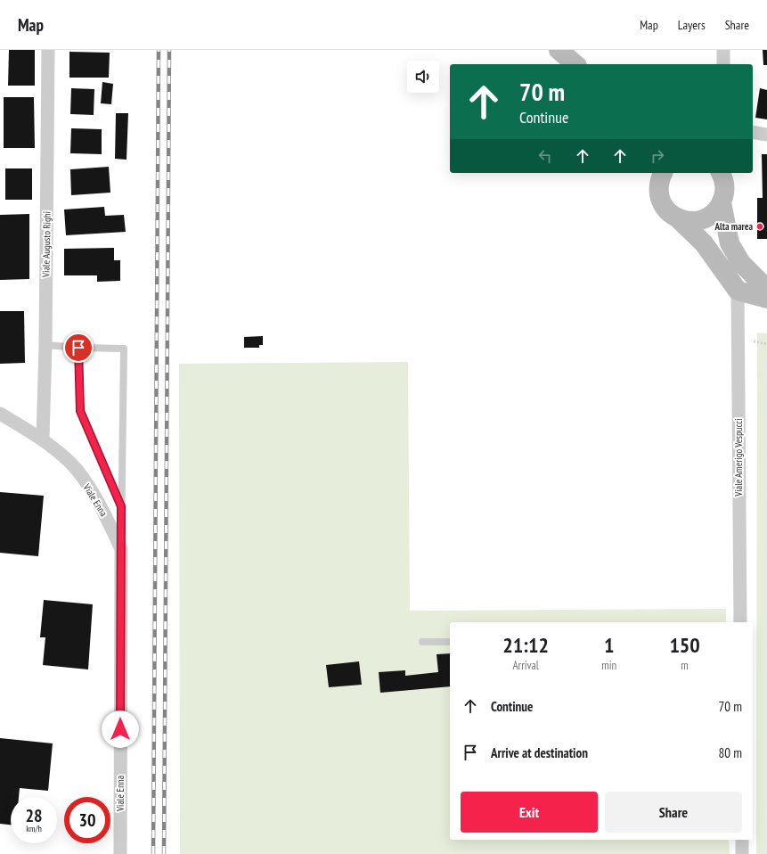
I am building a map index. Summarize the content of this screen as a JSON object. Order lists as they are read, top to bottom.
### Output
{
  "streets": {
    "street": ["Viale Augusto Righi", "Viale Amerigo Vespucci", "Viale Enna"]
  },
  "crossings": [
    ["Viale Augusto Righi", "Viale Enna"]
  ],
  "places": ["Alta marea"],
  "page": {
    "header": "Map",
    "nav": ["Map", "Layers", "Share"],
    "turn": ["70 m", "Continue"],
    "eta": [
      "21:12",
      "Arrival",
      "1",
      "min",
      "150",
      "m"
    ],
    "list": [
      {
        "name": "Continue",
        "value": "70 m"
      },
      {
        "name": "Arrive at destination",
        "value": "80 m"
      }
    ],
    "buttons": ["Exit", "Share"],
    "speed": "28 km/h",
    "limit": "30"
  }
}
